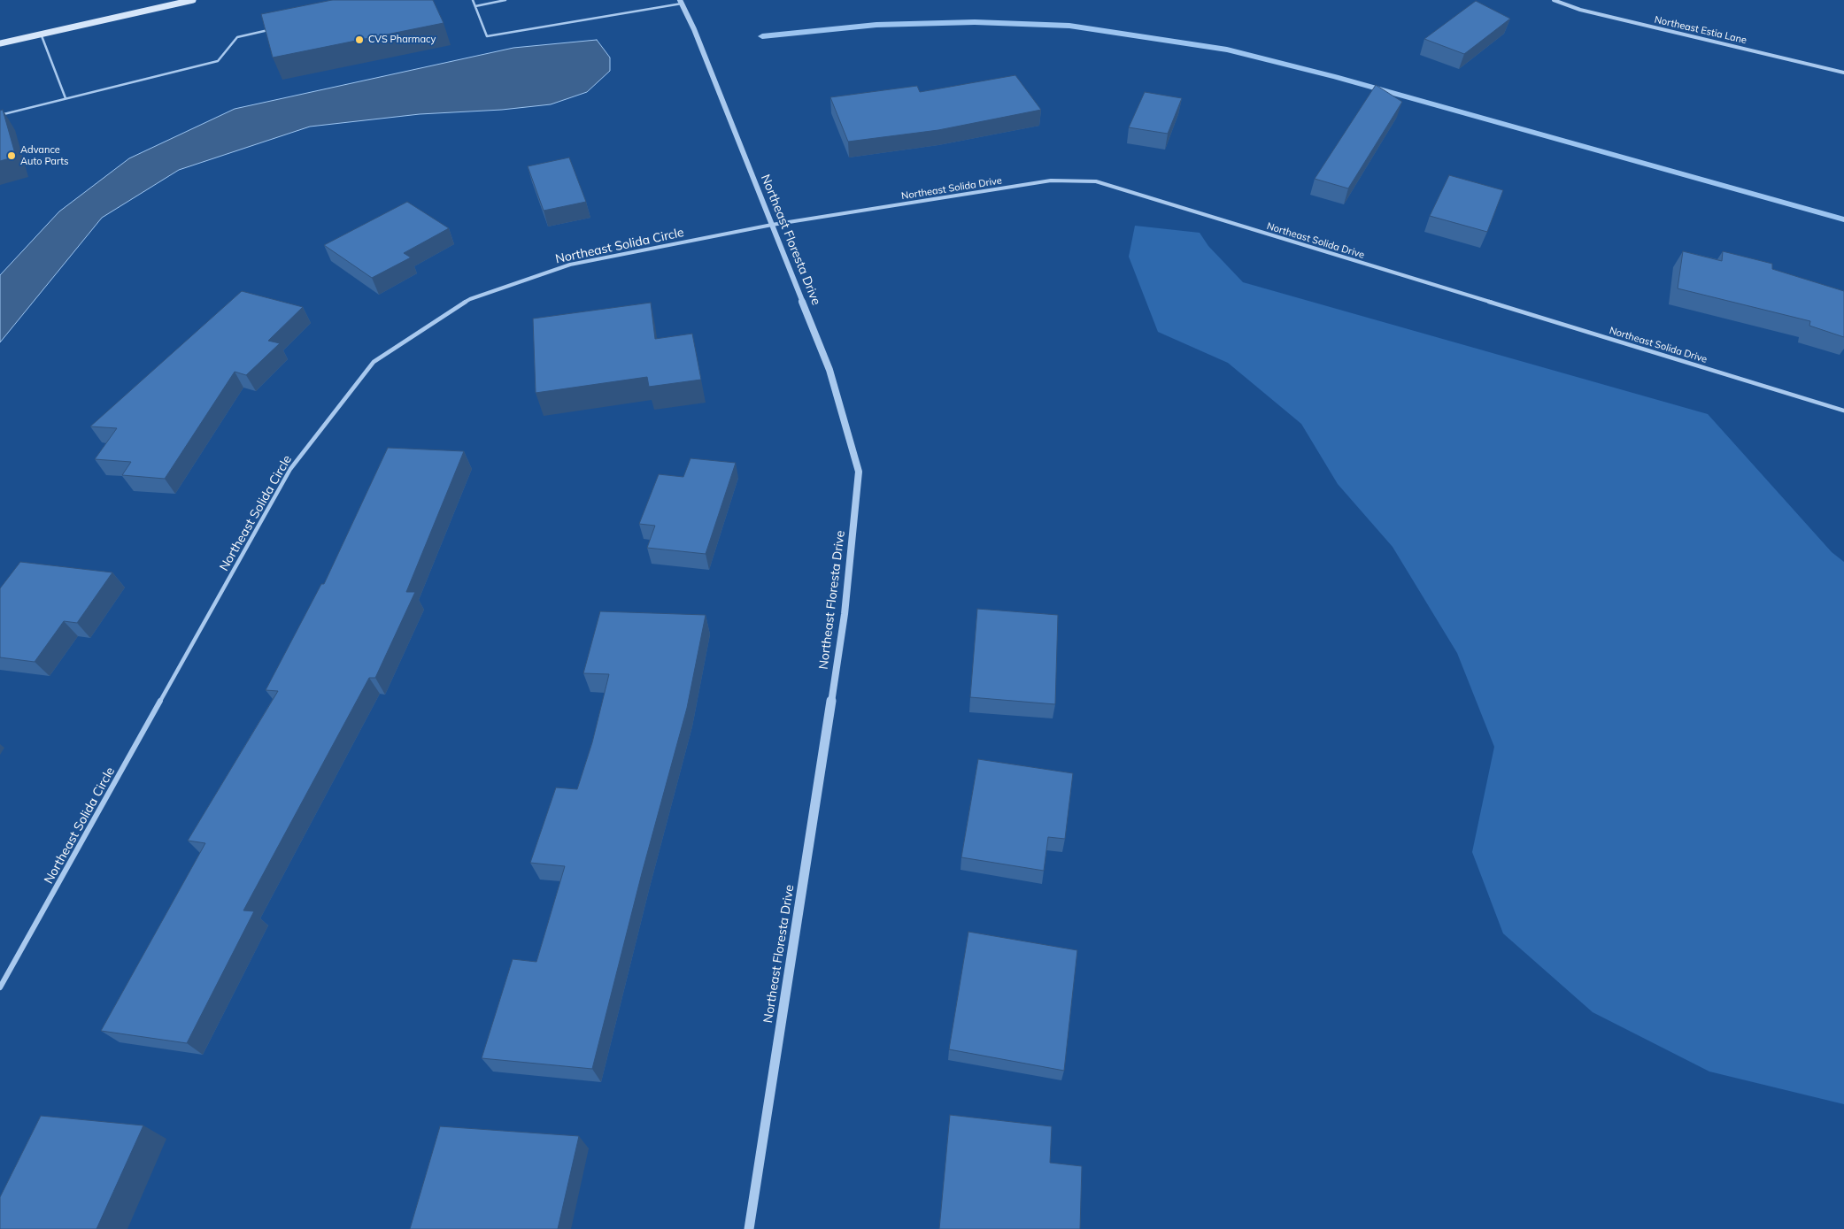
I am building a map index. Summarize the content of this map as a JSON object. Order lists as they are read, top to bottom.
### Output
{
  "streets": {
    "street": [
      "Northeast Estia Lane",
      "Northeast Solida Drive",
      "Northeast Floresta Drive",
      "Northeast Solida Circle"
    ]
  },
  "crossings": [
    ["Northeast Solida Drive", "Northeast Floresta Drive"],
    ["Northeast Solida Drive", "Northeast Solida Circle"],
    ["Northeast Floresta Drive", "Northeast Solida Circle"]
  ],
  "places": ["CVS Pharmacy", "Advance Auto Parts"]
}
